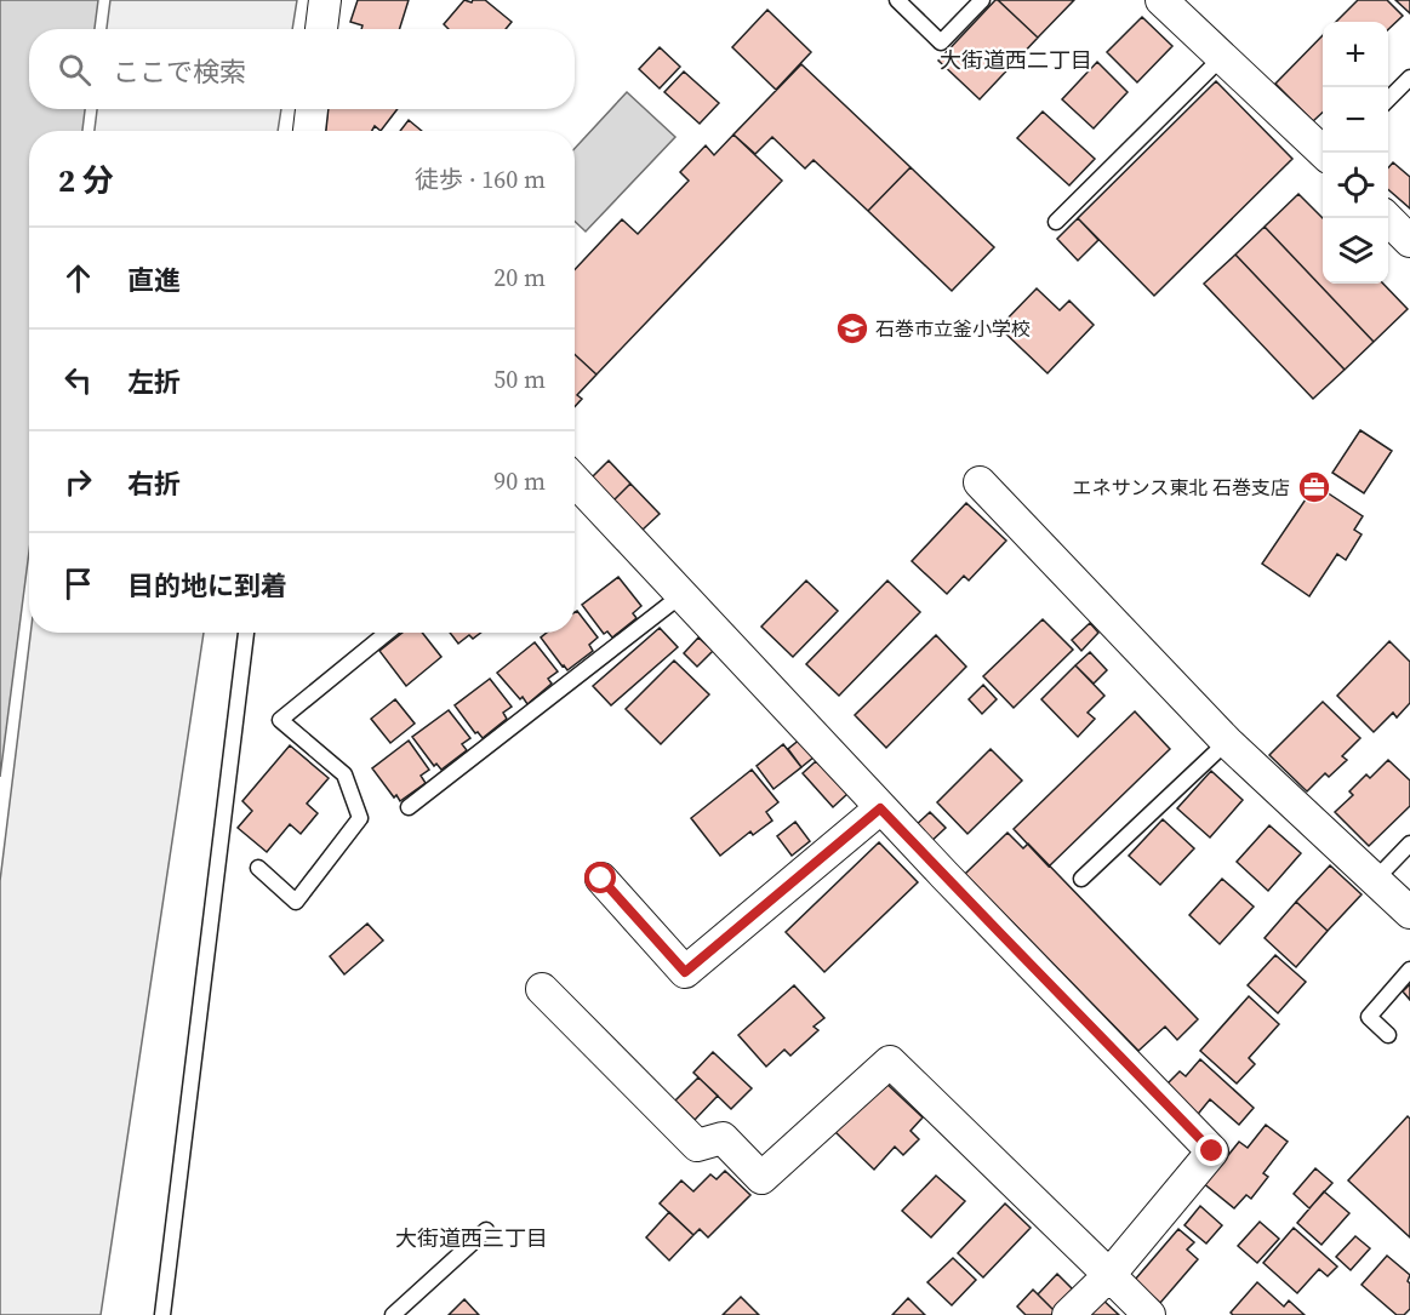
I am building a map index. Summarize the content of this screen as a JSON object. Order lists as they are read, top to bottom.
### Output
{
  "districts": ["大街道西二丁目", "大街道西三丁目"],
  "places": {
    "school or university": ["石巻市立釜小学校"],
    "office": ["エネサンス東北 石巻支店"]
  },
  "page": {
    "map_buttons": ["+", "−"],
    "search": "ここで検索",
    "heading": ["2 分", "徒歩 · 160 m"],
    "list": [
      ["直進", "20 m"],
      ["左折", "50 m"],
      ["右折", "90 m"],
      "目的地に到着"
    ]
  }
}
